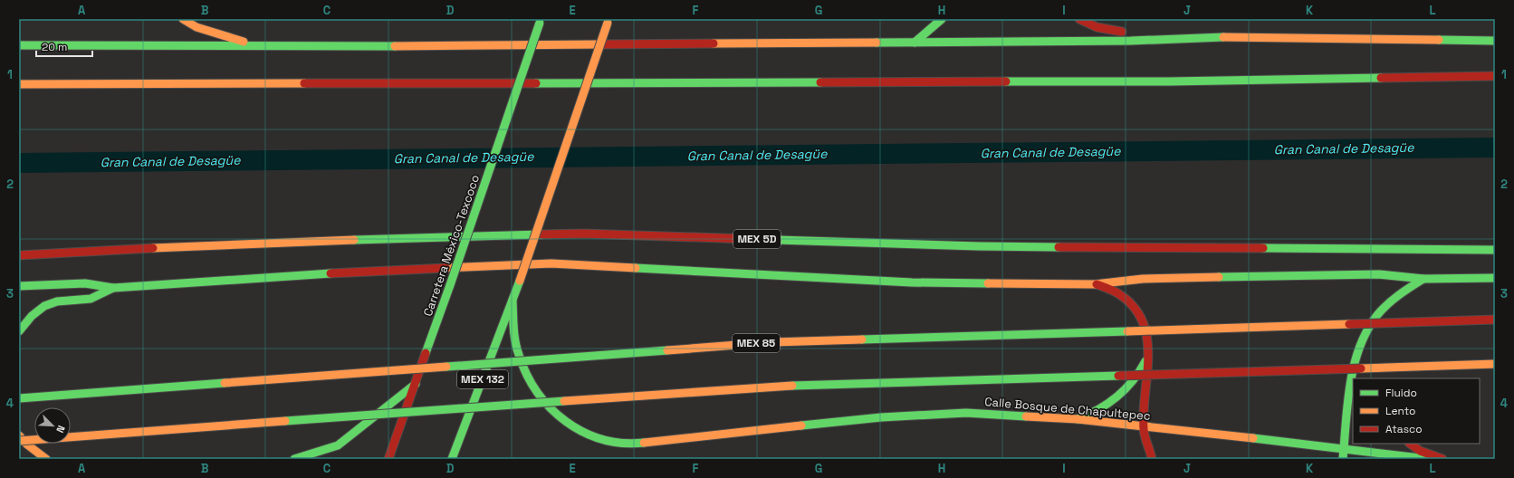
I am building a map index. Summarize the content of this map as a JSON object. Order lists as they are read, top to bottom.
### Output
{
  "streets": {
    "main road": [
      "MEX 5D",
      "Carretera México-Texcoco",
      "MEX 85",
      "MEX 132",
      "Calle Bosque de Chapultepec"
    ]
  },
  "crossings": [
    ["MEX 132", "Calle Bosque de Chapultepec"]
  ],
  "water": ["Gran Canal de Desagüe"],
  "legend": ["Fluido", "Lento", "Atasco"],
  "scale_bar": "20 m",
  "north": "bottom right",
  "grid": {
    "columns": [
      "A",
      "B",
      "C",
      "D",
      "E",
      "F",
      "G",
      "H",
      "I",
      "J",
      "K",
      "L"
    ],
    "rows": [
      "1",
      "2",
      "3",
      "4"
    ]
  }
}
